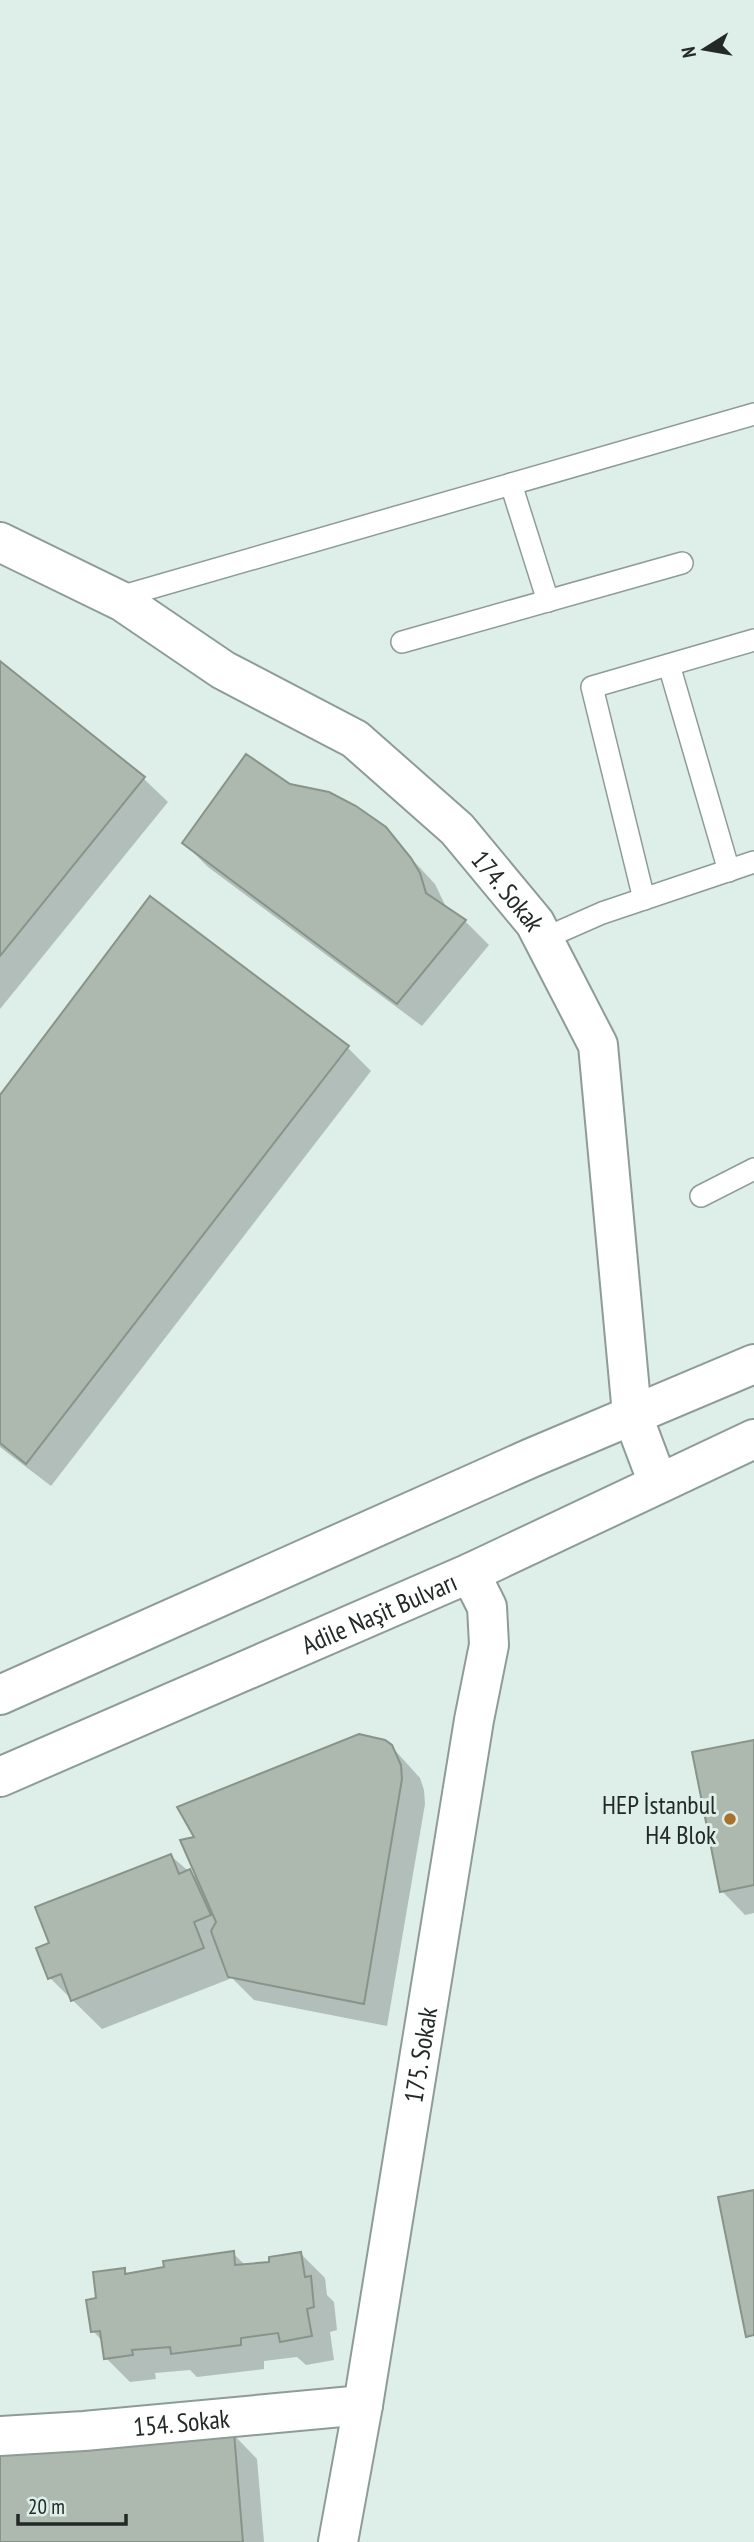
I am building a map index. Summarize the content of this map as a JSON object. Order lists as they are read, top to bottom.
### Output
{
  "streets": {
    "street": [
      "174. Sokak",
      "Adile Naşit Bulvarı",
      "175. Sokak",
      "154. Sokak"
    ]
  },
  "crossings": [
    ["174. Sokak", "Adile Naşit Bulvarı"],
    ["Adile Naşit Bulvarı", "175. Sokak"],
    ["175. Sokak", "154. Sokak"]
  ],
  "places": ["HEP İstanbul H4 Blok"],
  "scale_bar": "20 m",
  "north": "left"
}
